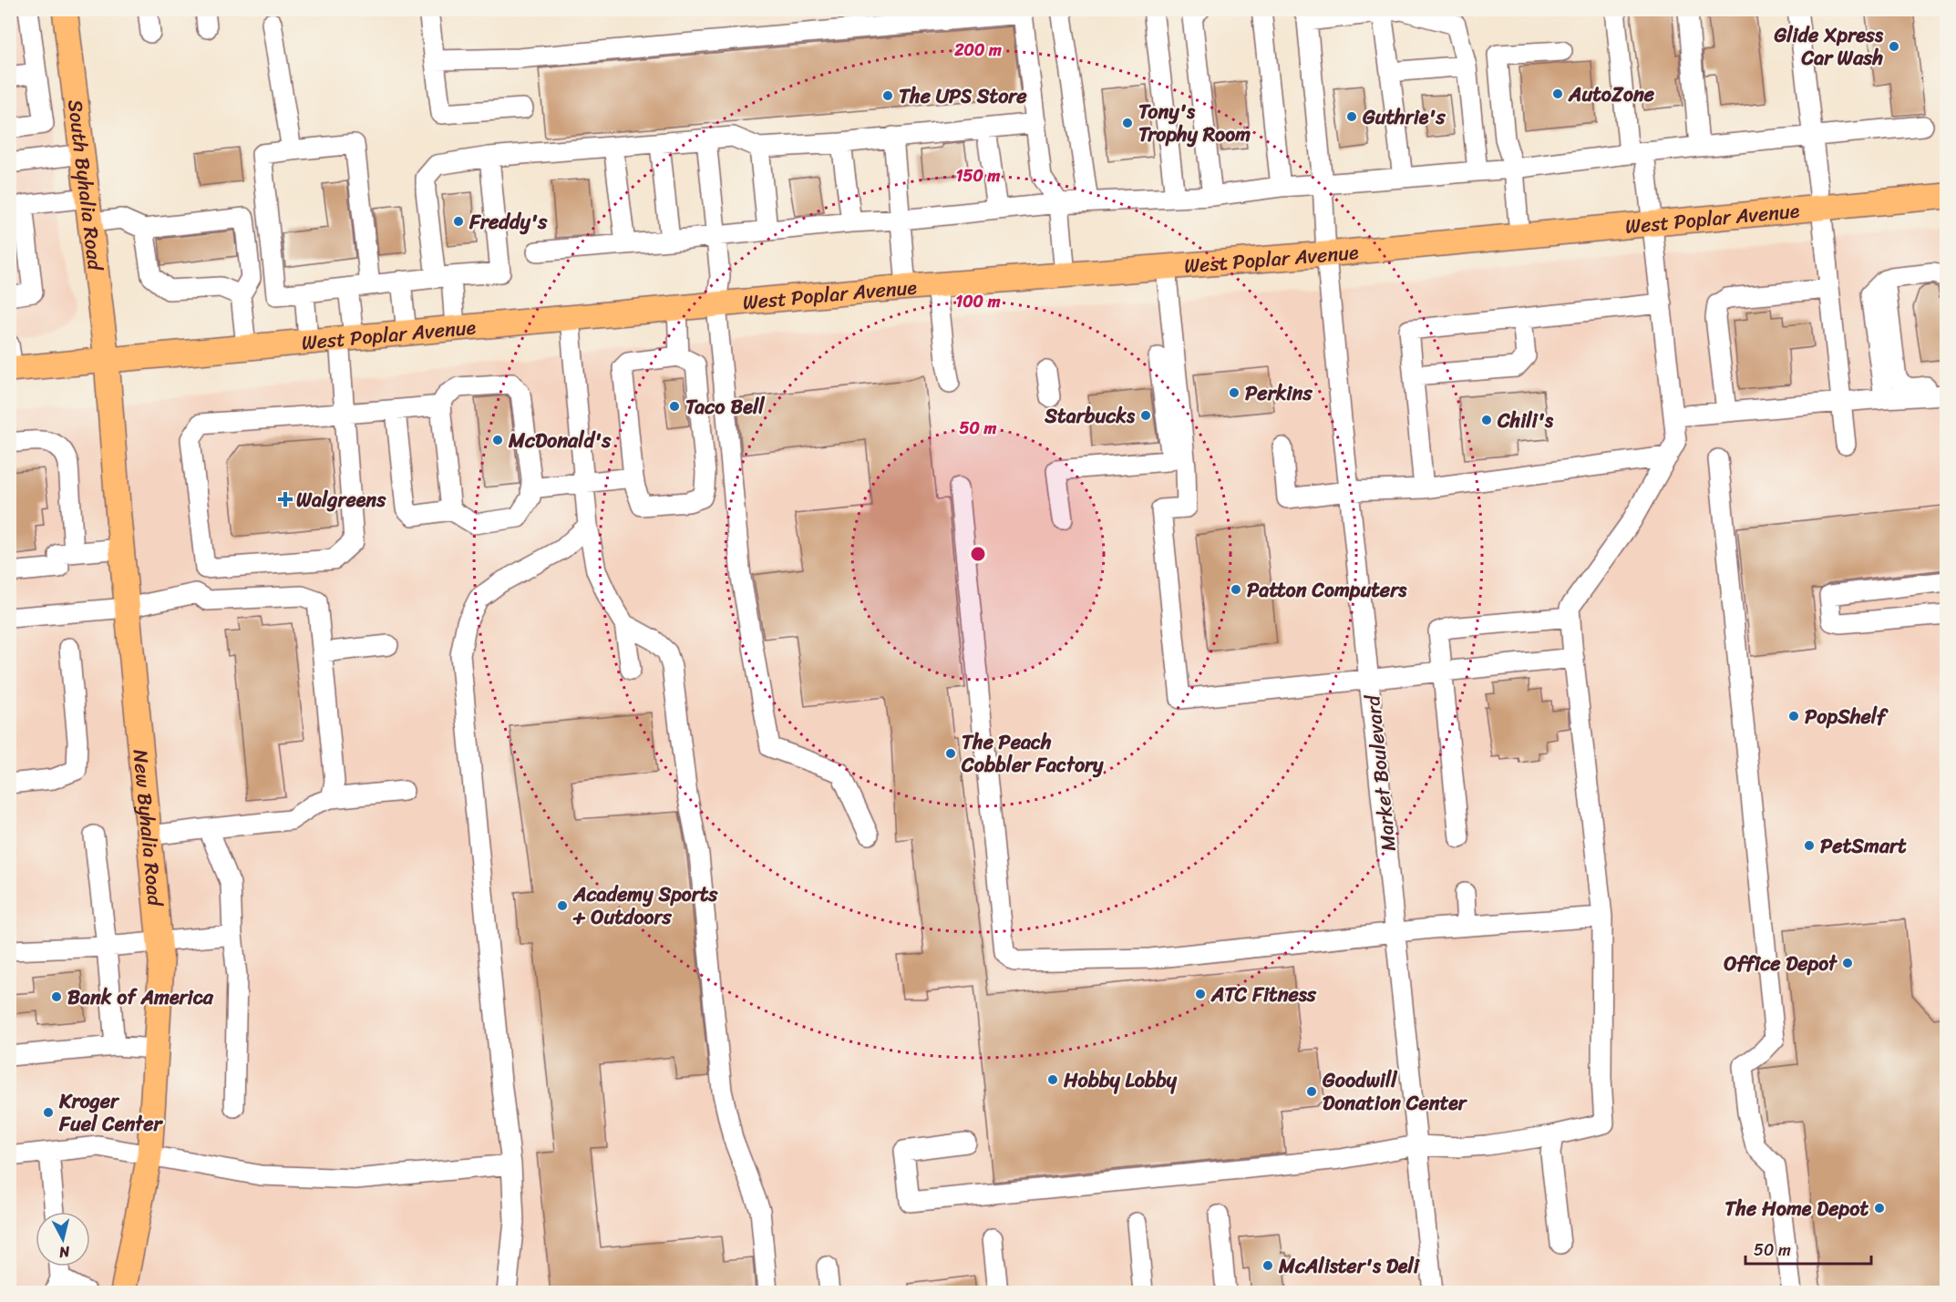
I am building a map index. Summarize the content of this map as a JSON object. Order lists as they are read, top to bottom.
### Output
{
  "streets": {
    "main road": ["South Byhalia Road", "West Poplar Avenue", "New Byhalia Road"],
    "street": ["Market Boulevard"]
  },
  "crossings": [
    ["South Byhalia Road", "West Poplar Avenue"],
    ["South Byhalia Road", "New Byhalia Road"],
    ["West Poplar Avenue", "Market Boulevard"],
    ["West Poplar Avenue", "New Byhalia Road"]
  ],
  "places": {
    "other": [
      "Glide Xpress Car Wash",
      "AutoZone",
      "The UPS Store",
      "Guthrie's",
      "Tony's Trophy Room",
      "Freddy's",
      "Perkins",
      "Taco Bell",
      "Starbucks",
      "Chili's",
      "McDonald's",
      "Patton Computers",
      "PopShelf",
      "The Peach Cobbler Factory",
      "PetSmart",
      "Academy Sports + Outdoors",
      "Office Depot",
      "ATC Fitness",
      "Bank of America",
      "Hobby Lobby",
      "Goodwill Donation Center",
      "Kroger Fuel Center",
      "The Home Depot",
      "McAlister's Deli"
    ],
    "health": ["Walgreens"]
  },
  "scale_bar": "50 m",
  "north": "bottom",
  "rings": [
    "200 m",
    "150 m",
    "100 m",
    "50 m"
  ]
}
